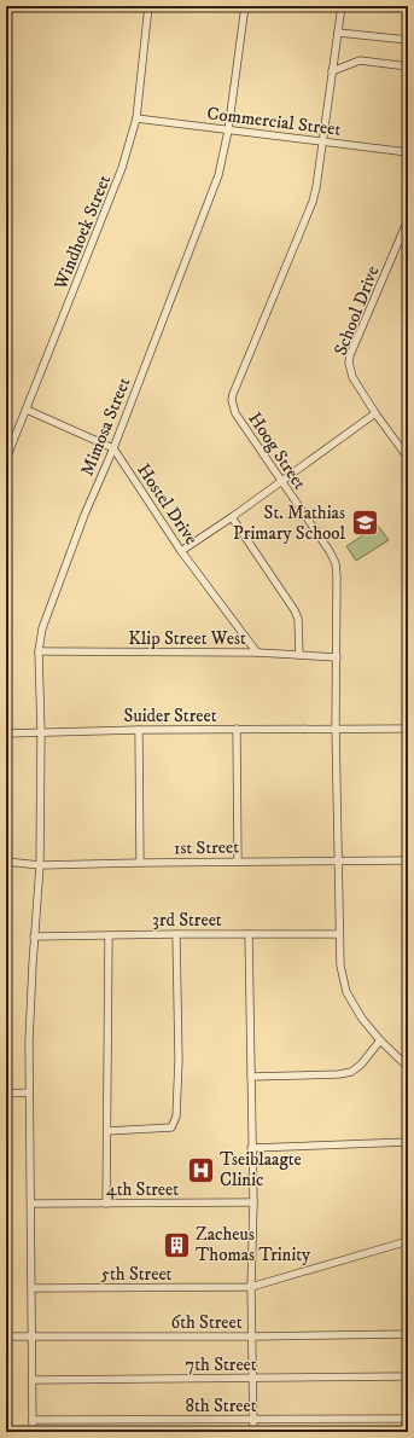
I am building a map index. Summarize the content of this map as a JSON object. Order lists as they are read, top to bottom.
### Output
{
  "streets": {
    "street": [
      "Commercial Street",
      "Windhoek Street",
      "School Drive",
      "Mimosa Street",
      "Hoog Street",
      "Hostel Drive",
      "Klip Street West",
      "Suider Street",
      "1st Street",
      "3rd Street",
      "4th Street",
      "5th Street",
      "6th Street",
      "7th Street",
      "8th Street"
    ]
  },
  "crossings": [
    ["Commercial Street", "Windhoek Street"],
    ["Commercial Street", "Mimosa Street"],
    ["Commercial Street", "Hoog Street"],
    ["Mimosa Street", "Hostel Drive"],
    ["Mimosa Street", "Klip Street West"],
    ["Mimosa Street", "Suider Street"],
    ["Mimosa Street", "1st Street"],
    ["Mimosa Street", "3rd Street"],
    ["Mimosa Street", "4th Street"],
    ["Mimosa Street", "5th Street"],
    ["Mimosa Street", "6th Street"],
    ["Mimosa Street", "7th Street"],
    ["Mimosa Street", "8th Street"],
    ["Hoog Street", "Klip Street West"],
    ["Hoog Street", "Suider Street"],
    ["Hoog Street", "1st Street"],
    ["Hoog Street", "3rd Street"],
    ["Hostel Drive", "Klip Street West"]
  ],
  "places": {
    "school or university": ["St. Mathias Primary School"],
    "hospital": ["Tseiblaagte Clinic"],
    "building": ["Zacheus Thomas Trinity"]
  }
}
